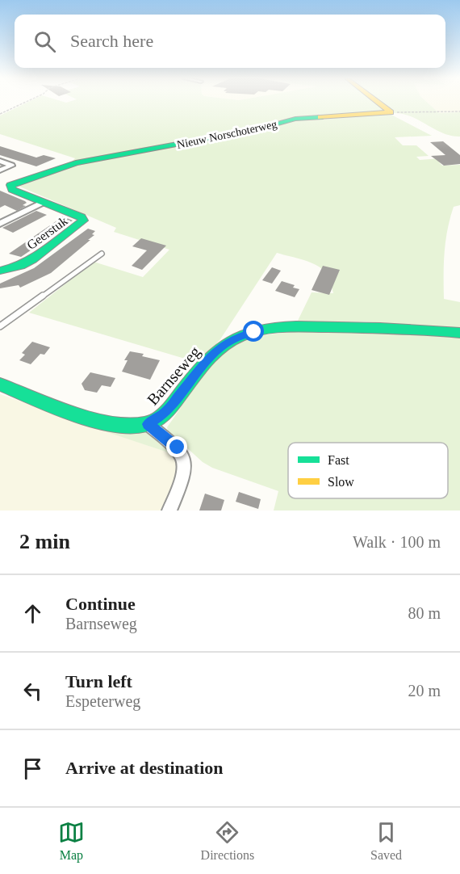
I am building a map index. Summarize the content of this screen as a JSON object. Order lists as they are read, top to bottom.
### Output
{
  "streets": {
    "street": ["Nieuw Norschoterweg", "Geerstuk", "Barnseweg"]
  },
  "crossings": [
    ["Nieuw Norschoterweg", "Geerstuk"]
  ],
  "legend": ["Fast", "Slow"],
  "page": {
    "search": "Search here",
    "heading": ["2 min", "Walk · 100 m"],
    "list": [
      ["Continue", "Barnseweg", "80 m"],
      ["Turn left", "Espeterweg", "20 m"],
      "Arrive at destination"
    ],
    "nav": ["Map", "Directions", "Saved"]
  }
}
